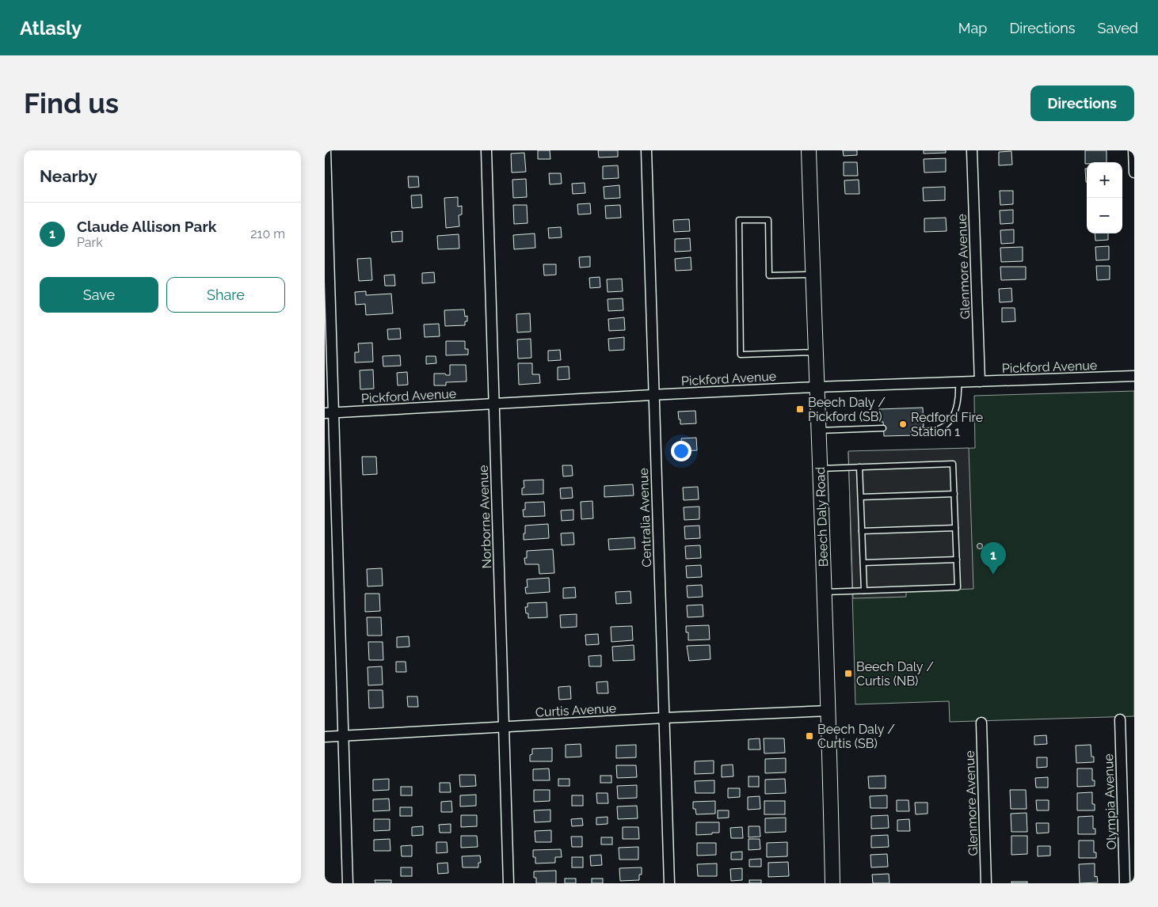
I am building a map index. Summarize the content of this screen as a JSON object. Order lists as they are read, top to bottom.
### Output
{
  "streets": {
    "main road": ["Beech Daly Road"],
    "street": [
      "Glenmore Avenue",
      "Pickford Avenue",
      "Norborne Avenue",
      "Centralia Avenue",
      "Curtis Avenue",
      "Olympia Avenue"
    ]
  },
  "crossings": [
    ["Glenmore Avenue", "Pickford Avenue"],
    ["Pickford Avenue", "Norborne Avenue"],
    ["Pickford Avenue", "Beech Daly Road"],
    ["Pickford Avenue", "Centralia Avenue"],
    ["Norborne Avenue", "Curtis Avenue"],
    ["Beech Daly Road", "Curtis Avenue"],
    ["Centralia Avenue", "Curtis Avenue"]
  ],
  "places": {
    "transit": ["Beech Daly / Pickford (SB)", "Beech Daly / Curtis (NB)", "Beech Daly / Curtis (SB)"],
    "other": ["Redford Fire Station 1"]
  },
  "page": {
    "header": "Atlasly",
    "nav": ["Map", "Directions", "Saved"],
    "buttons": [
      "Directions",
      ["Save", "Share"]
    ],
    "title": "Find us",
    "heading": "Nearby",
    "map_buttons": ["+", "−"],
    "list": [
      {
        "mark": "1",
        "name": "Claude Allison Park",
        "note": "Park",
        "value": "210 m"
      }
    ],
    "pins": "1"
  }
}
